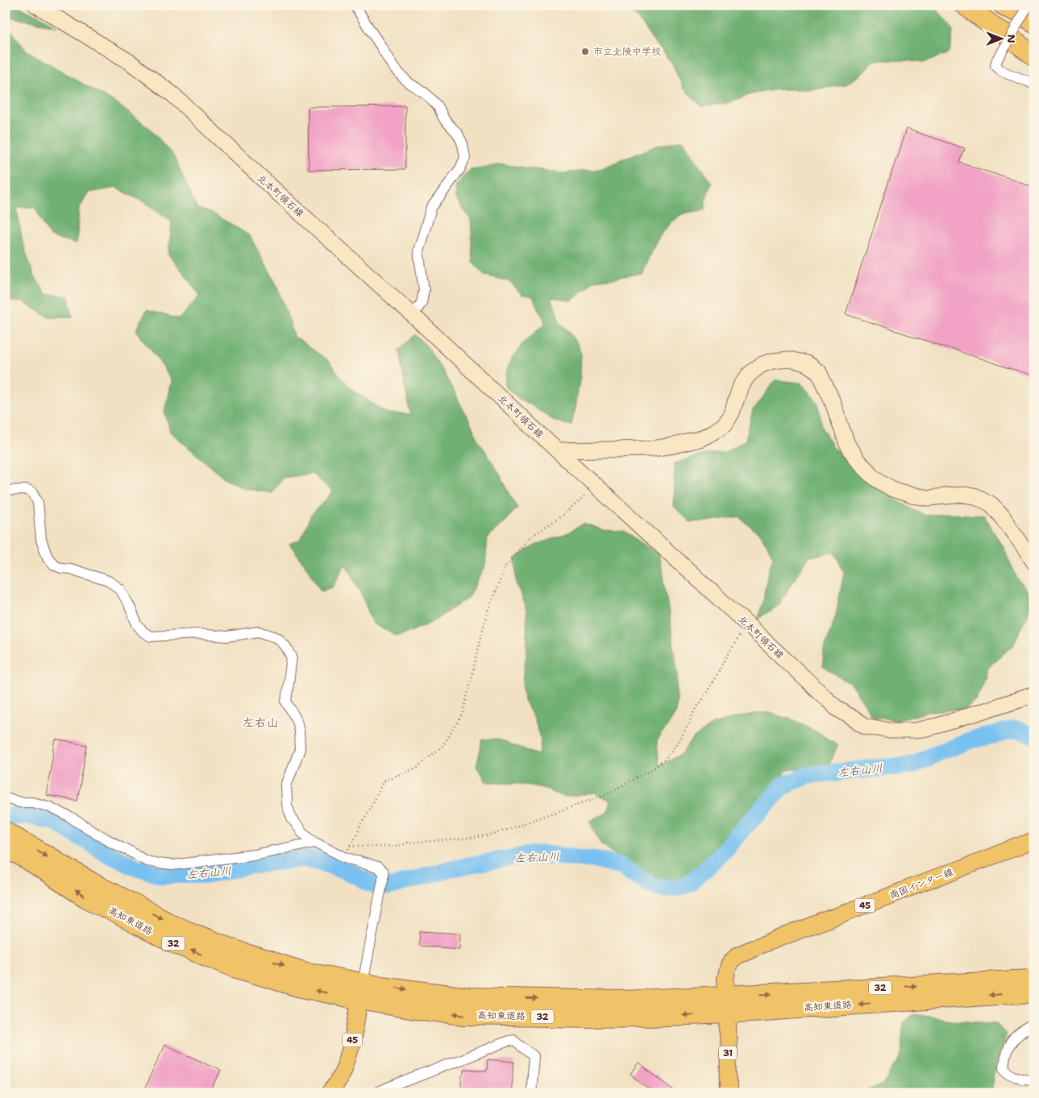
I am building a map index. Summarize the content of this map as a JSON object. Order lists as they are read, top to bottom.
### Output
{
  "streets": {
    "highway": ["高知東道路", "32"],
    "main road": [
      "北本町領石線",
      "南国インター線",
      "45",
      "31"
    ]
  },
  "crossings": [
    ["南国インター線", "高知東道路"],
    ["南国インター線", "31"],
    ["45", "高知東道路"],
    ["高知東道路", "31"]
  ],
  "districts": ["左右山"],
  "water": ["左右山川"],
  "places": ["市立北陵中学校"],
  "north": "right"
}
